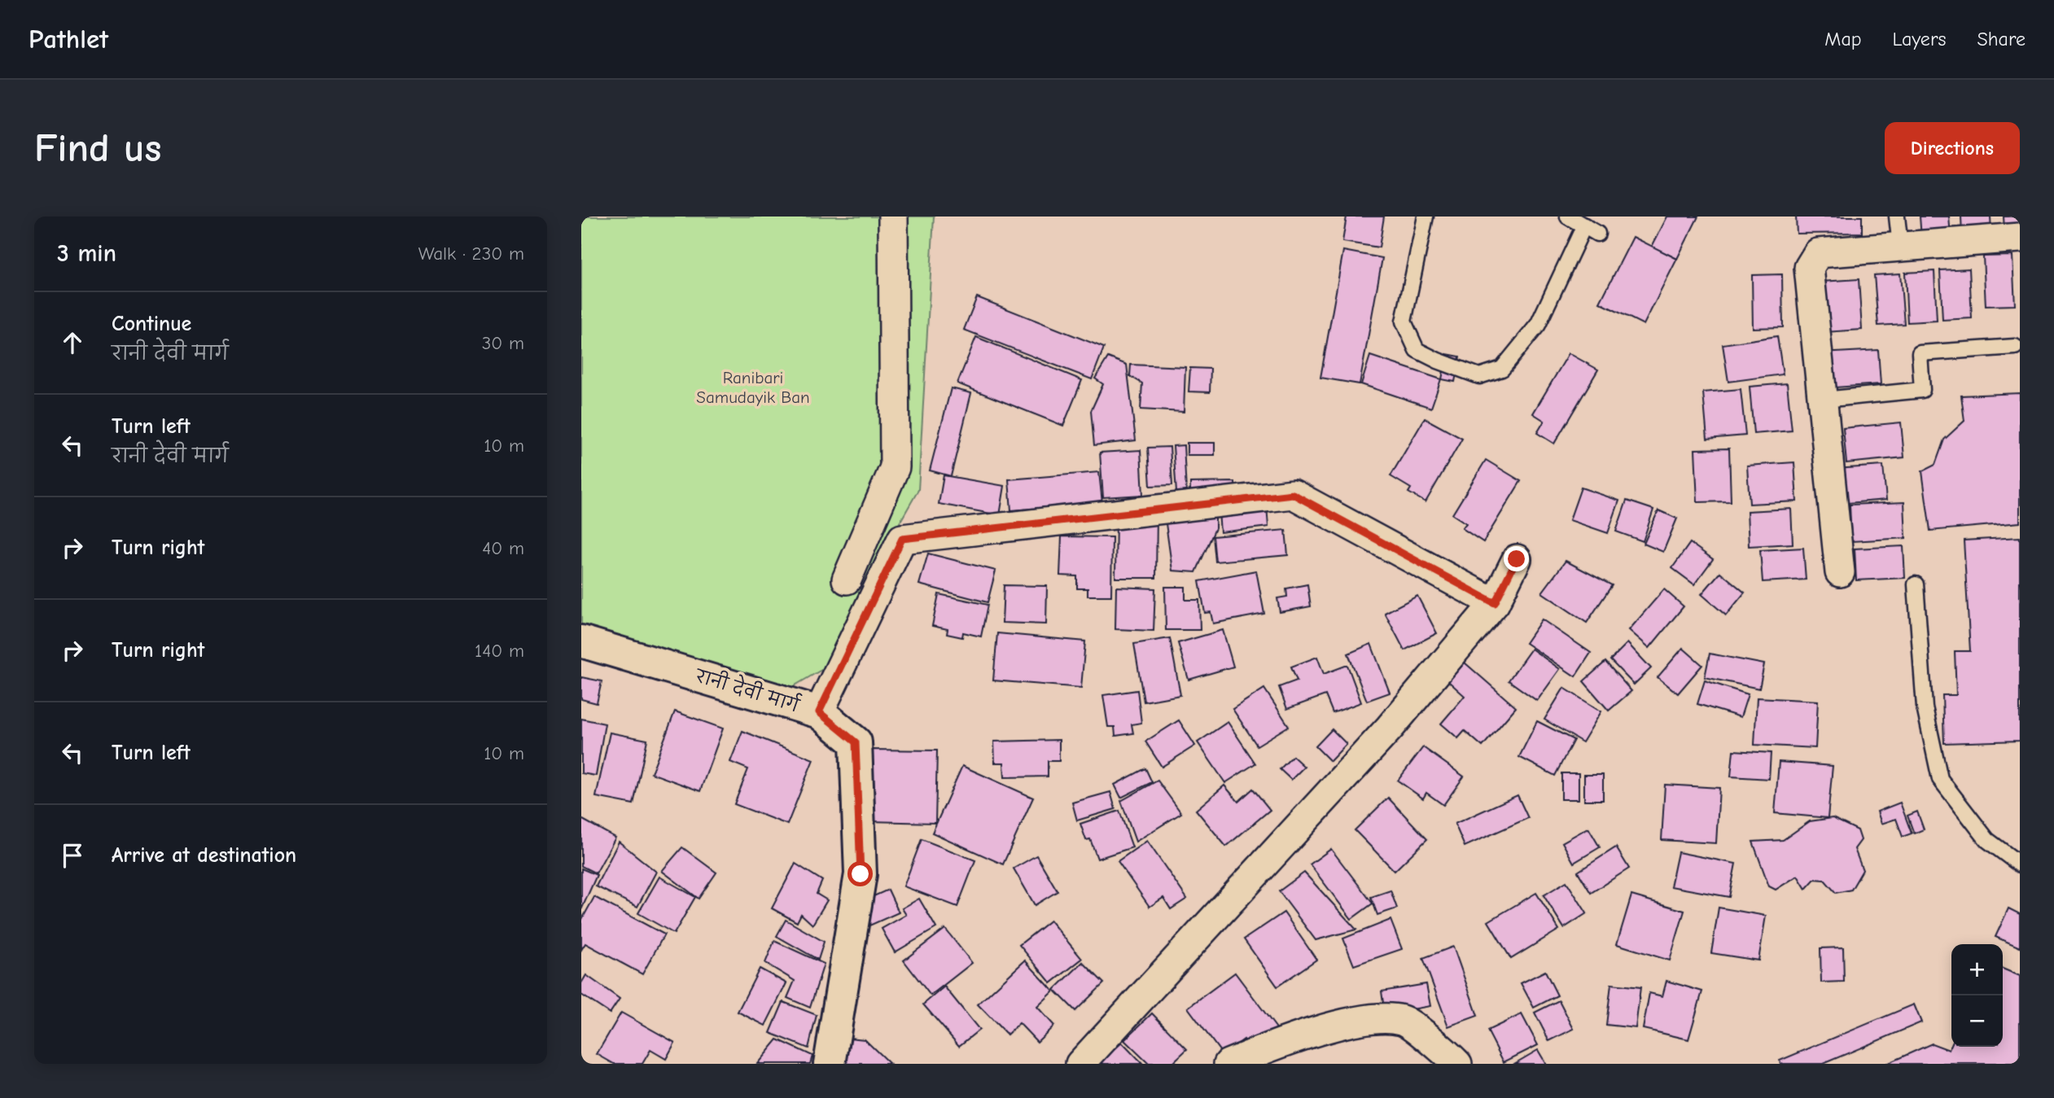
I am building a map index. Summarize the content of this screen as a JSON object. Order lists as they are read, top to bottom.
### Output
{
  "streets": {
    "street": ["रानी देवी मार्ग"]
  },
  "parks": ["Ranibari Samudayik Ban"],
  "page": {
    "header": "Pathlet",
    "nav": ["Map", "Layers", "Share"],
    "buttons": "Directions",
    "title": "Find us",
    "heading": ["3 min", "Walk · 230 m"],
    "list": [
      ["Continue", "रानी देवी मार्ग", "30 m"],
      ["Turn left", "रानी देवी मार्ग", "10 m"],
      ["Turn right", "40 m"],
      ["Turn right", "140 m"],
      ["Turn left", "10 m"],
      "Arrive at destination"
    ],
    "map_buttons": ["+", "−"]
  }
}
